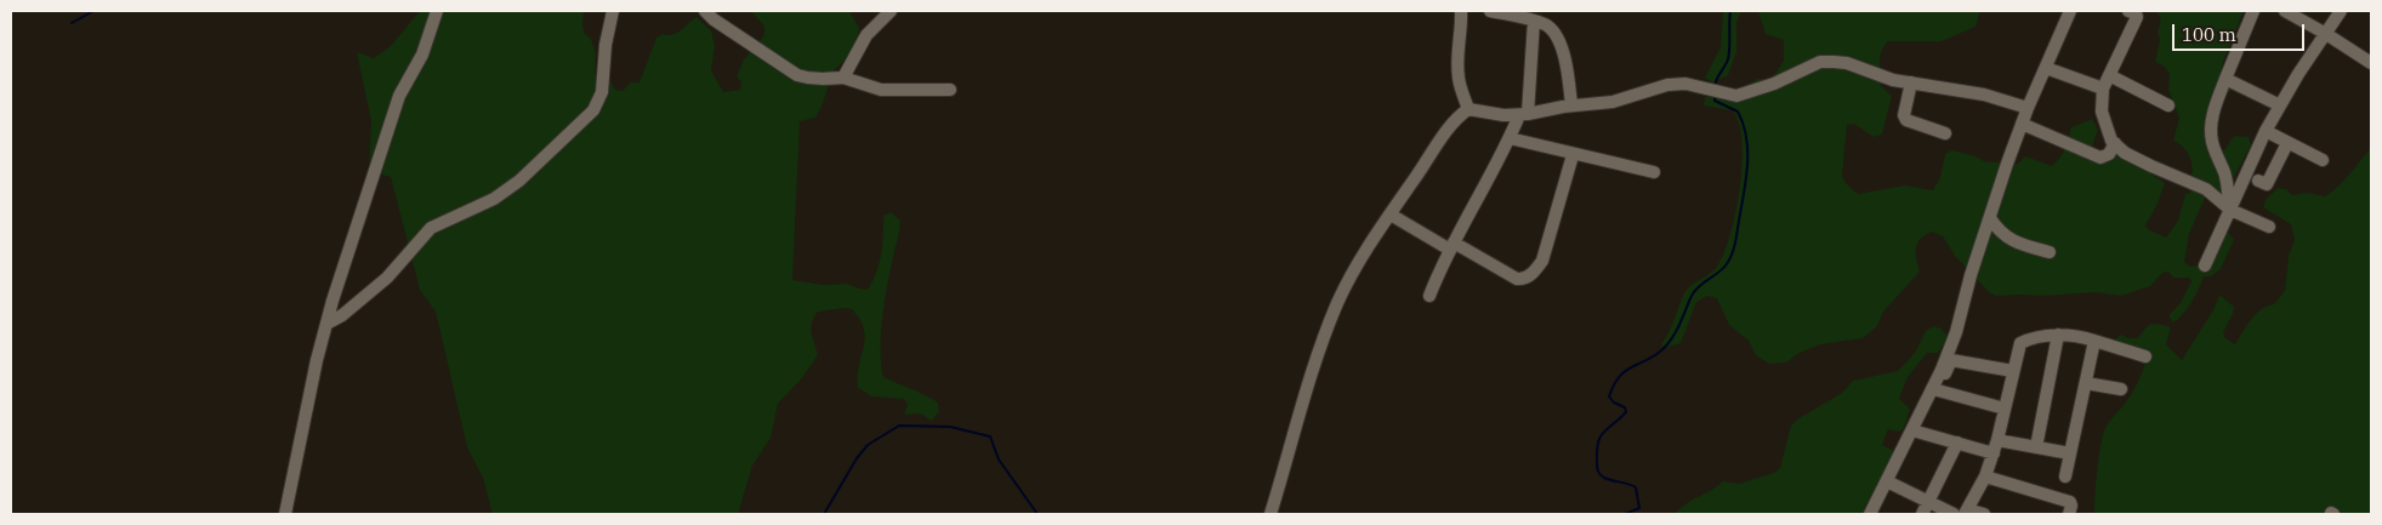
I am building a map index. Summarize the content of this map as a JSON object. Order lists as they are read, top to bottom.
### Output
{
  "scale_bar": "100 m"
}
